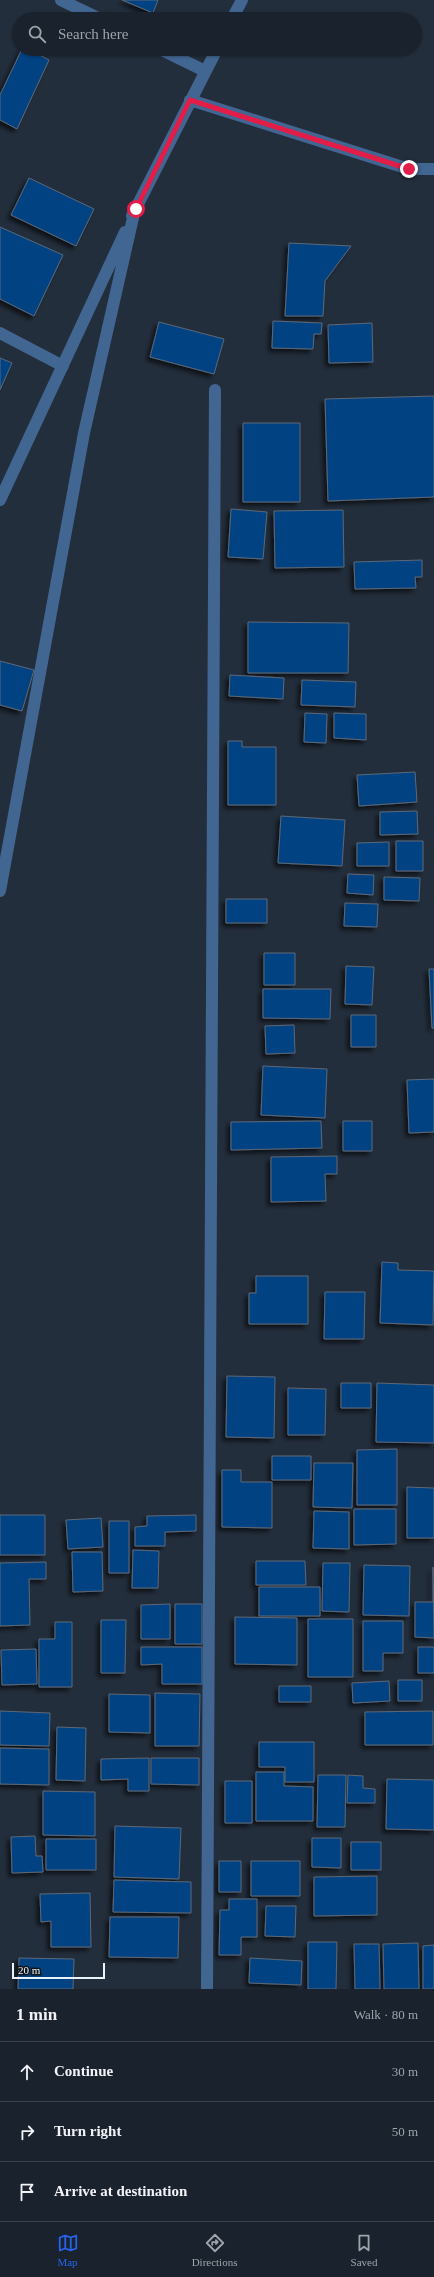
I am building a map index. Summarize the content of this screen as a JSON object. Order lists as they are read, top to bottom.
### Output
{
  "scale_bar": "20 m",
  "page": {
    "search": "Search here",
    "scale": "20 m",
    "heading": ["1 min", "Walk · 80 m"],
    "list": [
      ["Continue", "30 m"],
      ["Turn right", "50 m"],
      "Arrive at destination"
    ],
    "nav": ["Map", "Directions", "Saved"]
  }
}
